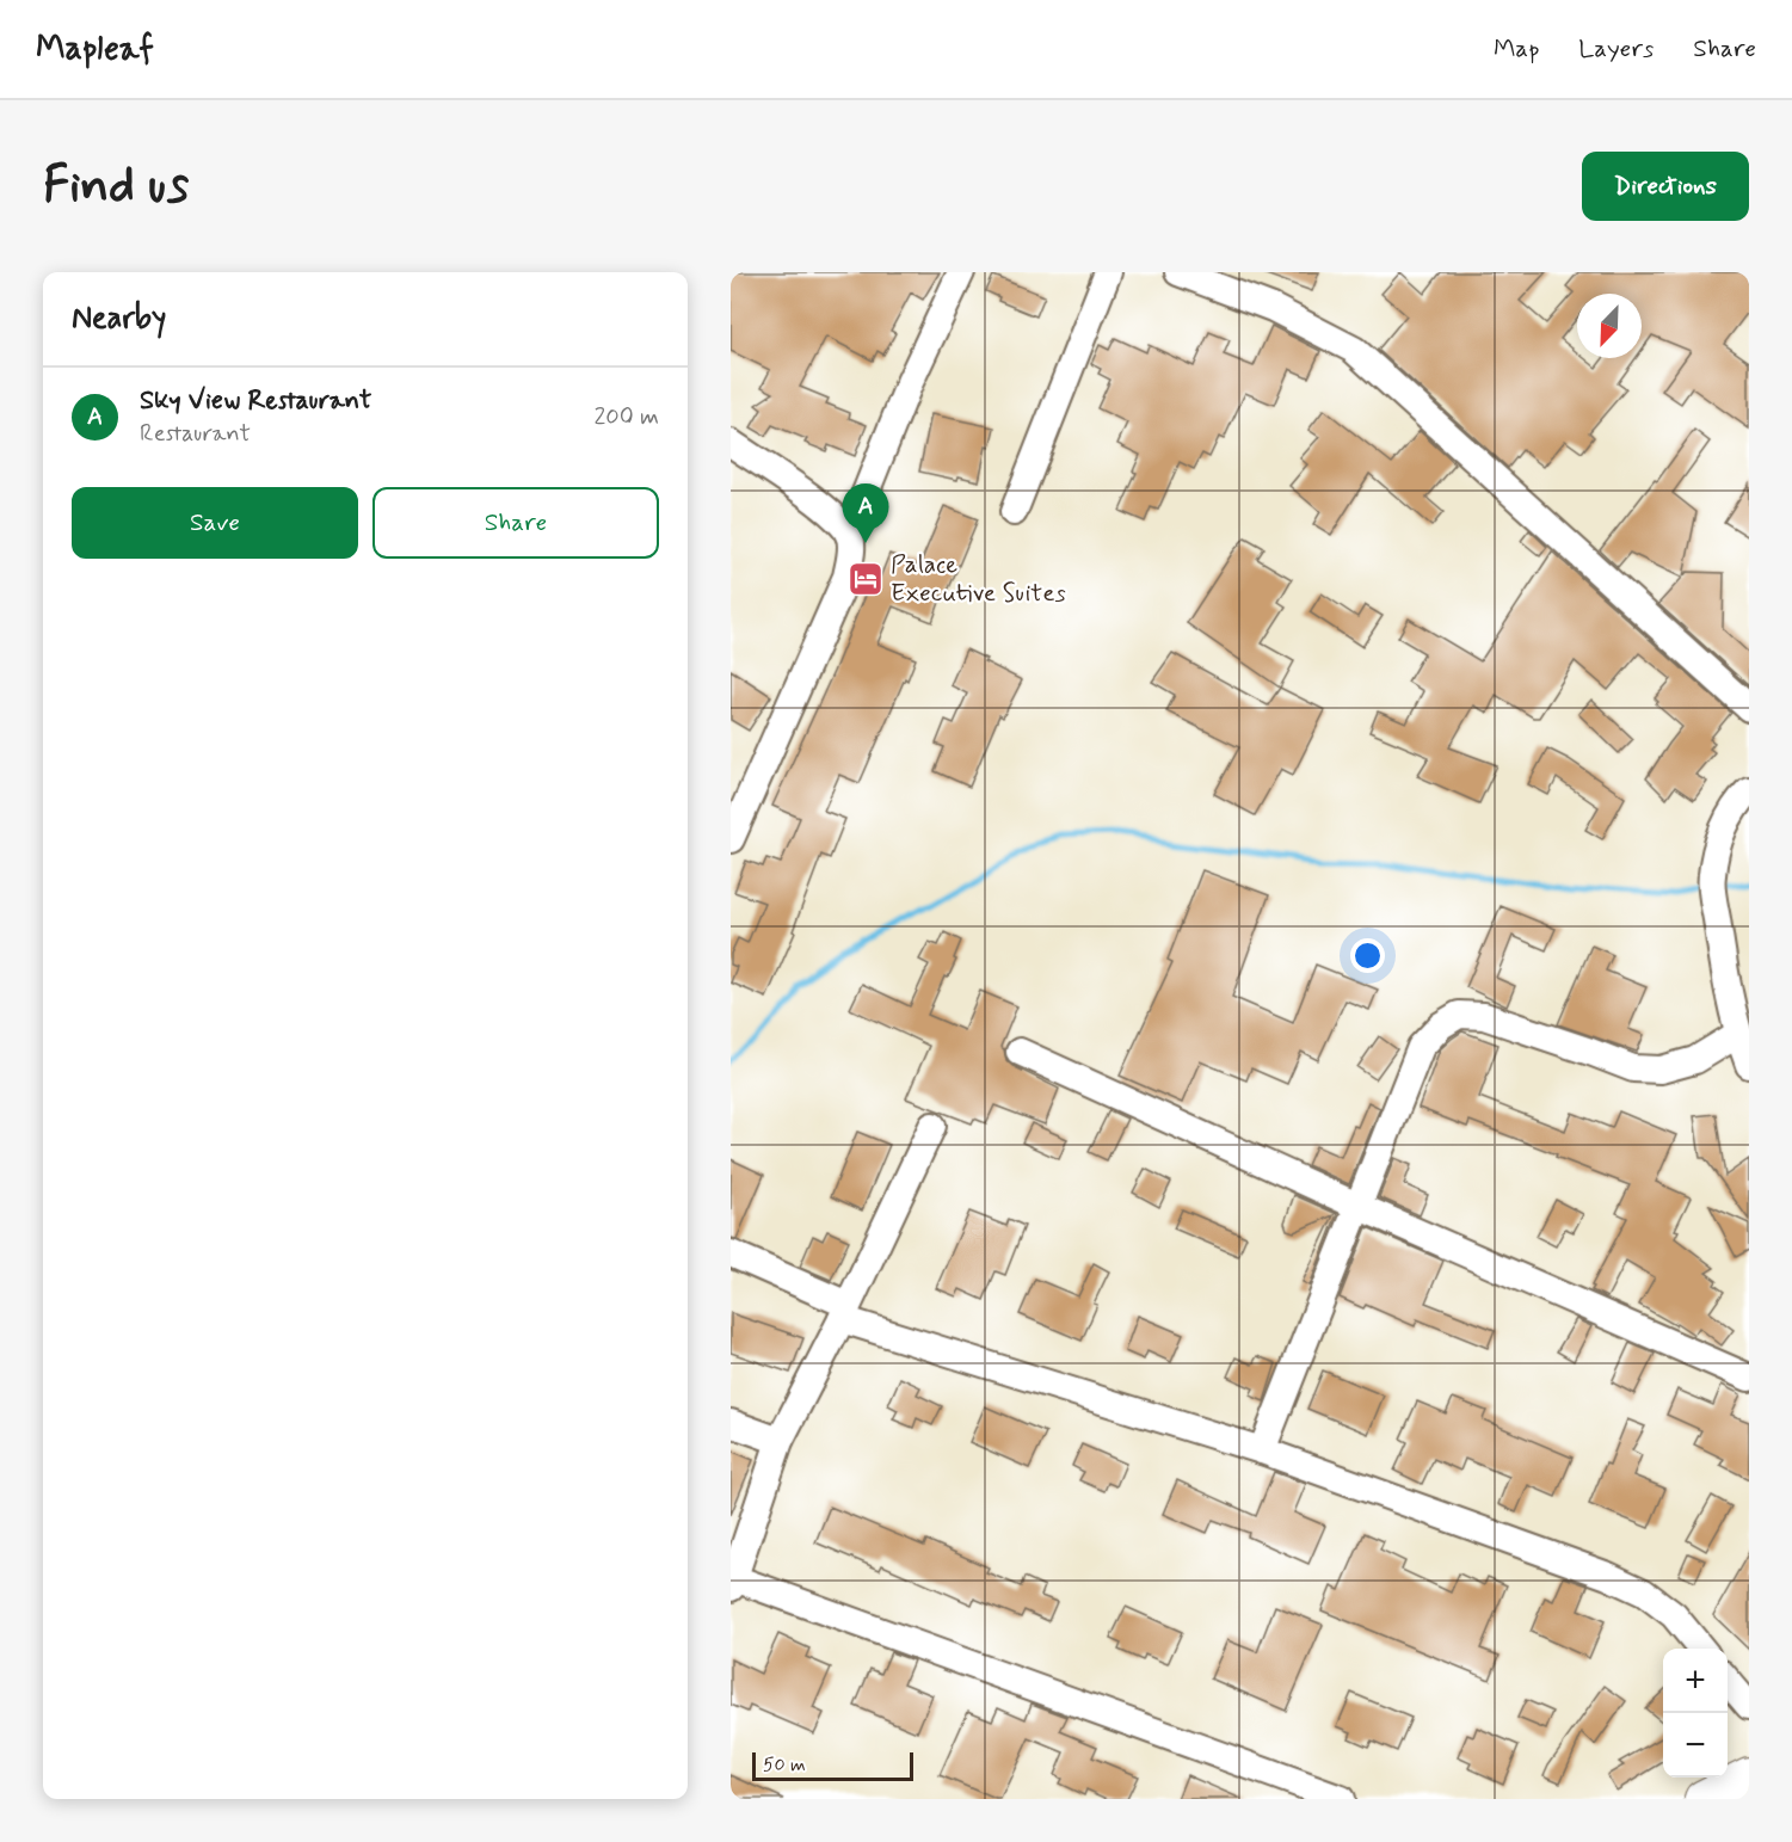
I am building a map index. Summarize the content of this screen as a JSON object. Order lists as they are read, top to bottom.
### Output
{
  "places": {
    "hotel": ["Palace Executive Suites"]
  },
  "scale_bar": "50 m",
  "north": "bottom left",
  "page": {
    "header": "Mapleaf",
    "nav": ["Map", "Layers", "Share"],
    "buttons": [
      "Directions",
      ["Save", "Share"]
    ],
    "title": "Find us",
    "heading": "Nearby",
    "list": [
      {
        "mark": "A",
        "name": "Sky View Restaurant",
        "note": "Restaurant",
        "value": "200 m"
      }
    ],
    "pins": "A",
    "map_buttons": ["+", "−"],
    "scale": "50 m"
  }
}
